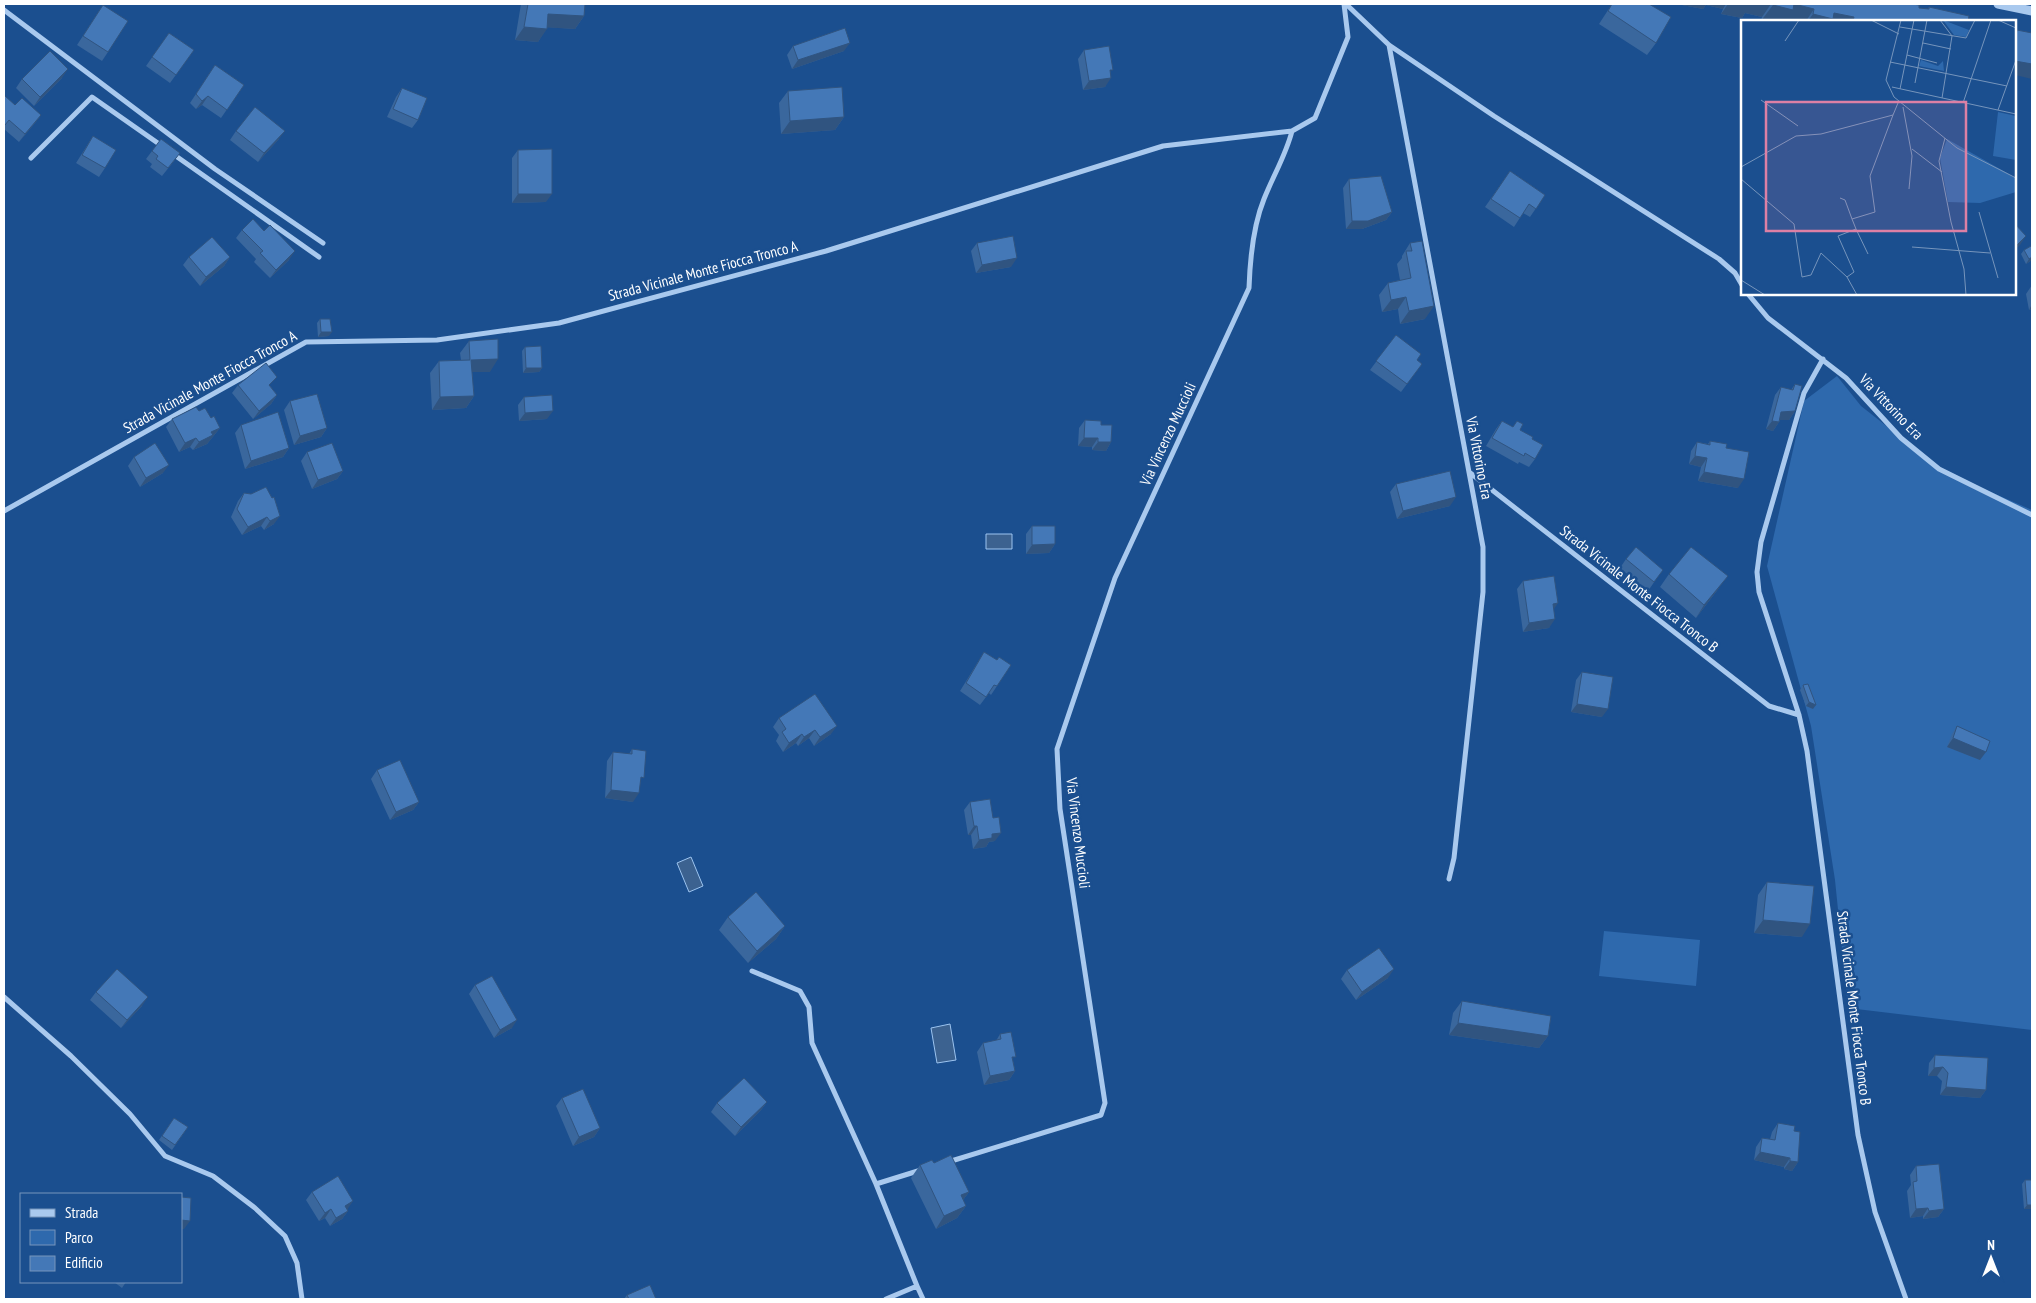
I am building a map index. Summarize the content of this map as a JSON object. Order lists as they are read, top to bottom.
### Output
{
  "streets": {
    "street": [
      "Strada Vicinale Monte Fiocca Tronco A",
      "Via Vittorino Era",
      "Via Vincenzo Muccioli",
      "Strada Vicinale Monte Fiocca Tronco B"
    ]
  },
  "crossings": [
    ["Strada Vicinale Monte Fiocca Tronco A", "Via Vincenzo Muccioli"],
    ["Via Vittorino Era", "Strada Vicinale Monte Fiocca Tronco B"]
  ],
  "legend": ["Strada", "Parco", "Edificio"],
  "north": "top"
}
